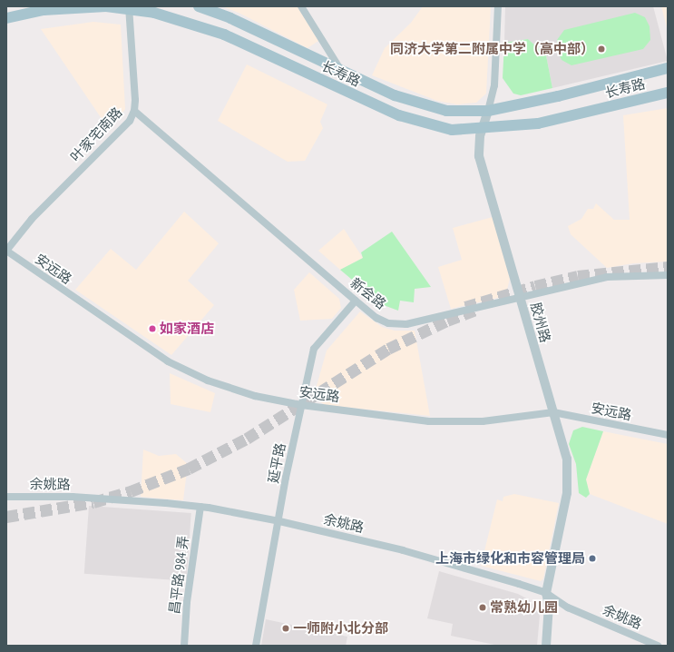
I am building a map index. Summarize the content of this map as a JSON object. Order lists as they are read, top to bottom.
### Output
{
  "streets": {
    "main road": ["长寿路"],
    "street": [
      "叶家宅南路",
      "安远路",
      "新会路",
      "胶州路",
      "延平路",
      "余姚路",
      "昌平路 984 弄"
    ]
  },
  "crossings": [
    ["长寿路", "叶家宅南路"],
    ["长寿路", "胶州路"],
    ["叶家宅南路", "安远路"],
    ["叶家宅南路", "新会路"],
    ["安远路", "胶州路"],
    ["安远路", "延平路"],
    ["新会路", "胶州路"],
    ["新会路", "延平路"],
    ["胶州路", "余姚路"],
    ["延平路", "余姚路"],
    ["余姚路", "昌平路 984 弄"]
  ],
  "places": [
    "同济大学第二附属中学（高中部）",
    "如家酒店",
    "上海市绿化和市容管理局",
    "常熟幼儿园",
    "一师附小北分部"
  ]
}
